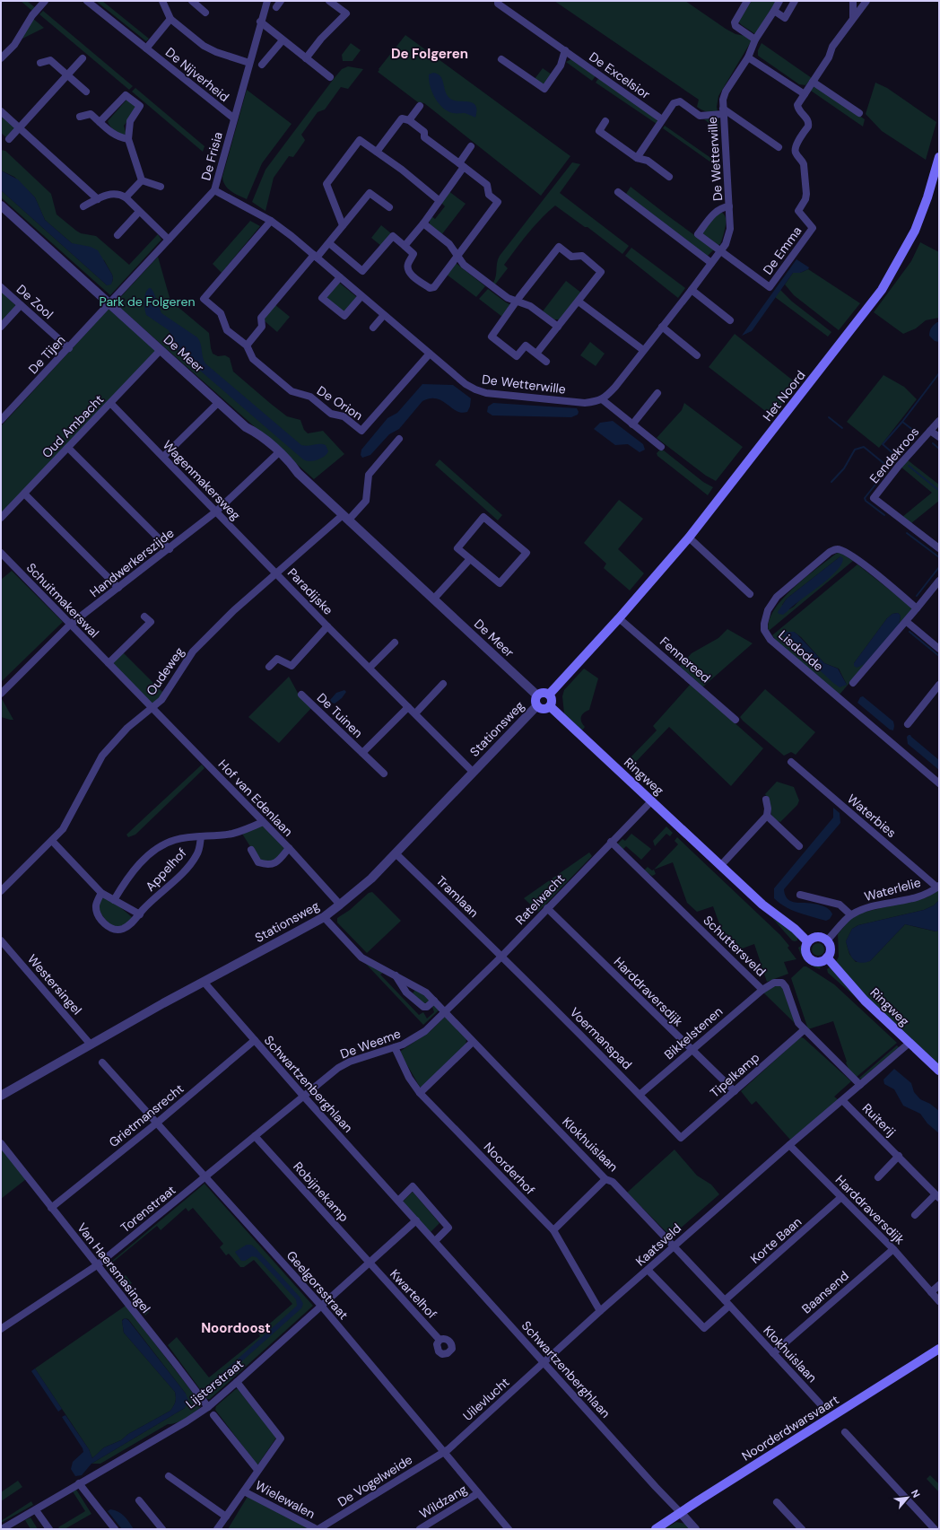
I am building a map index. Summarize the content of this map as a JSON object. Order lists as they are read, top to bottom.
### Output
{
  "streets": {
    "main road": ["Het Noord", "Ringweg", "Noorderdwarsvaart"],
    "street": [
      "De Nijverheid",
      "De Excelsior",
      "De Frisia",
      "De Wetterwille",
      "De Emma",
      "De Zool",
      "De Meer",
      "De Tijen",
      "De Orion",
      "Oud Ambacht",
      "Eendekroos",
      "Wagenmakersweg",
      "Handwerkerszijde",
      "Paradijske",
      "Schuitmakerswal",
      "Lisdodde",
      "Fennereed",
      "Oudeweg",
      "De Tuinen",
      "Stationsweg",
      "Hof van Edenlaan",
      "Waterbies",
      "Appelhof",
      "Waterlelie",
      "Tramlaan",
      "Ratelwacht",
      "Schuttersveld",
      "Westersingel",
      "Harddraversdijk",
      "Bikkelstenen",
      "Voermanspad",
      "De Weeme",
      "Tipelkamp",
      "Schwartzenberghlaan",
      "Grietmansrecht",
      "Ruiterij",
      "Klokhuislaan",
      "Noorderhof",
      "Robijnekamp",
      "Torenstraat",
      "Korte Baan",
      "Kaatsveld",
      "Van Haersmasingel",
      "Geelgorsstraat",
      "Baansend",
      "Kwartelhof",
      "Lijsterstraat",
      "Uilevlucht",
      "De Vogelweide",
      "Wielewalen",
      "Wildzang"
    ]
  },
  "crossings": [
    ["De Nijverheid", "De Frisia"],
    ["De Frisia", "De Wetterwille"],
    ["De Frisia", "De Meer"],
    ["De Frisia", "De Tijen"],
    ["De Wetterwille", "De Emma"],
    ["De Wetterwille", "De Orion"],
    ["De Zool", "De Tijen"],
    ["De Meer", "De Tijen"],
    ["De Meer", "Oud Ambacht"],
    ["De Meer", "Handwerkerszijde"],
    ["De Meer", "Oudeweg"],
    ["De Meer", "Stationsweg"],
    ["De Meer", "Ringweg"],
    ["Het Noord", "Fennereed"],
    ["Oud Ambacht", "Wagenmakersweg"],
    ["Wagenmakersweg", "Handwerkerszijde"],
    ["Wagenmakersweg", "Paradijske"],
    ["Wagenmakersweg", "Oudeweg"],
    ["Handwerkerszijde", "Schuitmakerswal"],
    ["Paradijske", "Oudeweg"],
    ["Paradijske", "De Tuinen"],
    ["Paradijske", "Stationsweg"],
    ["Schuitmakerswal", "Oudeweg"],
    ["Schuitmakerswal", "Hof van Edenlaan"],
    ["Oudeweg", "Hof van Edenlaan"],
    ["Stationsweg", "Ringweg"],
    ["Stationsweg", "Hof van Edenlaan"],
    ["Stationsweg", "Tramlaan"],
    ["Stationsweg", "Westersingel"],
    ["Stationsweg", "Schwartzenberghlaan"],
    ["Stationsweg", "Klokhuislaan"],
    ["Ringweg", "Waterlelie"],
    ["Ringweg", "Ratelwacht"],
    ["Hof van Edenlaan", "Appelhof"],
    ["Waterbies", "Waterlelie"],
    ["Tramlaan", "Ratelwacht"],
    ["Tramlaan", "Voermanspad"],
    ["Ratelwacht", "Schuttersveld"],
    ["Ratelwacht", "Harddraversdijk"],
    ["Ratelwacht", "Voermanspad"],
    ["Ratelwacht", "De Weeme"],
    ["Ratelwacht", "Klokhuislaan"],
    ["Schuttersveld", "Bikkelstenen"],
    ["Schuttersveld", "Tipelkamp"],
    ["Harddraversdijk", "Bikkelstenen"],
    ["Harddraversdijk", "Tipelkamp"],
    ["Harddraversdijk", "Korte Baan"],
    ["Harddraversdijk", "Kaatsveld"],
    ["Harddraversdijk", "Baansend"],
    ["Bikkelstenen", "Voermanspad"],
    ["Voermanspad", "Tipelkamp"],
    ["De Weeme", "Schwartzenberghlaan"],
    ["De Weeme", "Klokhuislaan"],
    ["De Weeme", "Noorderhof"],
    ["De Weeme", "Torenstraat"],
    ["Schwartzenberghlaan", "Grietmansrecht"],
    ["Schwartzenberghlaan", "Torenstraat"],
    ["Schwartzenberghlaan", "Kaatsveld"],
    ["Schwartzenberghlaan", "Lijsterstraat"],
    ["Schwartzenberghlaan", "Uilevlucht"],
    ["Schwartzenberghlaan", "Noorderdwarsvaart"],
    ["Grietmansrecht", "Van Haersmasingel"],
    ["Grietmansrecht", "Geelgorsstraat"],
    ["Klokhuislaan", "Korte Baan"],
    ["Klokhuislaan", "Kaatsveld"],
    ["Klokhuislaan", "Baansend"],
    ["Noorderhof", "Kaatsveld"],
    ["Robijnekamp", "Torenstraat"],
    ["Robijnekamp", "Kwartelhof"],
    ["Robijnekamp", "Lijsterstraat"],
    ["Torenstraat", "Van Haersmasingel"],
    ["Torenstraat", "Geelgorsstraat"],
    ["Kaatsveld", "Uilevlucht"],
    ["Van Haersmasingel", "Lijsterstraat"],
    ["Geelgorsstraat", "Lijsterstraat"],
    ["Geelgorsstraat", "Uilevlucht"],
    ["Geelgorsstraat", "De Vogelweide"],
    ["Geelgorsstraat", "Wildzang"],
    ["Kwartelhof", "Lijsterstraat"],
    ["Uilevlucht", "De Vogelweide"],
    ["De Vogelweide", "Wielewalen"]
  ],
  "districts": ["De Folgeren", "Noordoost"],
  "parks": ["Park de Folgeren"],
  "north": "top right"
}
